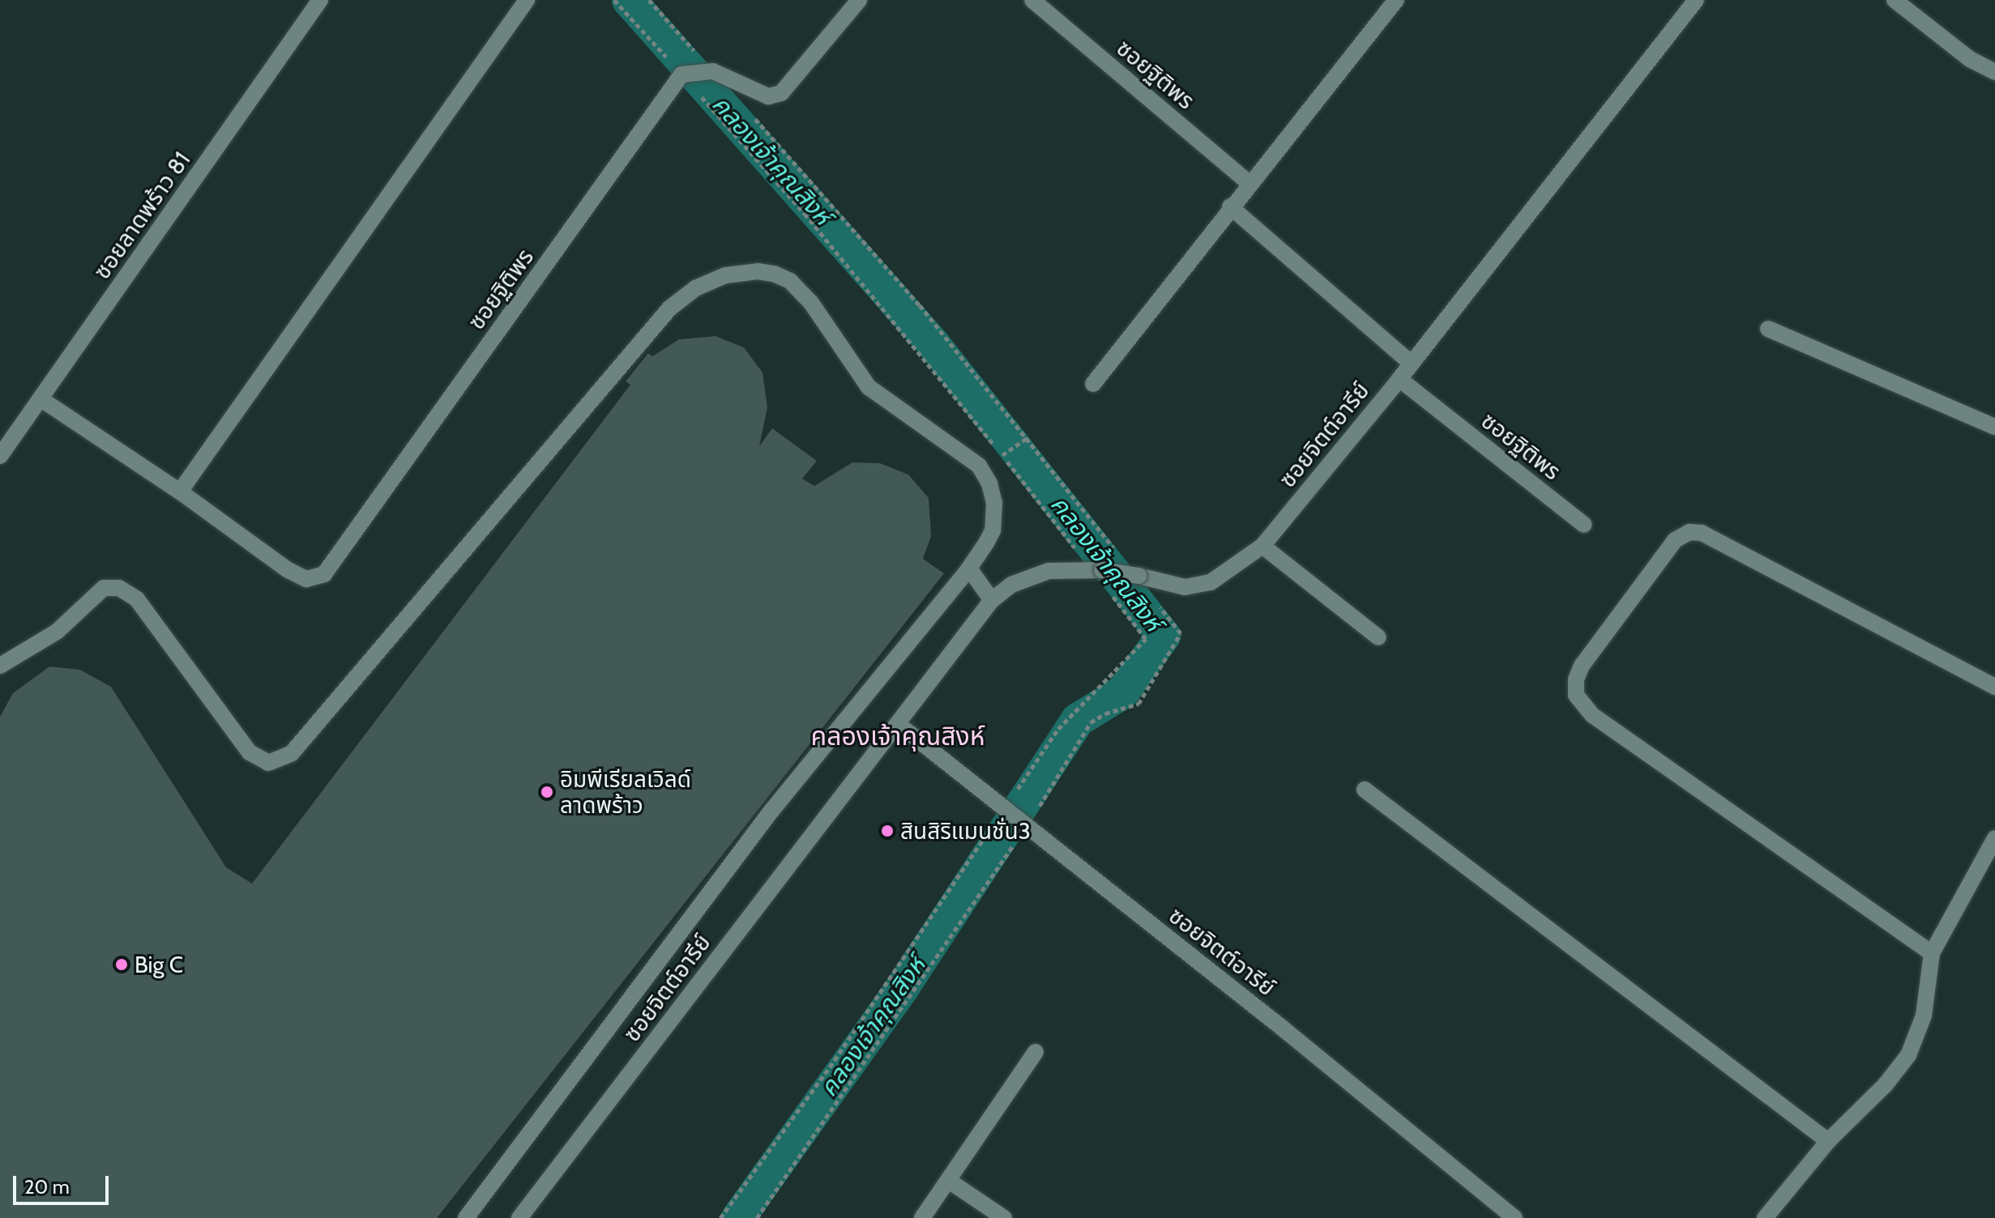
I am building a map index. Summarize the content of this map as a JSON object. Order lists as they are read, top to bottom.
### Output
{
  "streets": {
    "street": ["ซอยฐิติพร", "ซอยลาดพร้าว 81", "ซอยจิตต์อารีย์"]
  },
  "crossings": [
    ["ซอยฐิติพร", "ซอยลาดพร้าว 81"],
    ["ซอยฐิติพร", "ซอยจิตต์อารีย์"]
  ],
  "districts": ["คลองเจ้าคุณสิงห์"],
  "water": ["คลองเจ้าคุณสิงห์"],
  "places": ["อิมพีเรียลเวิลด์ ลาดพร้าว", "สินสิริแมนชั่น3", "Big C"],
  "scale_bar": "20 m"
}
